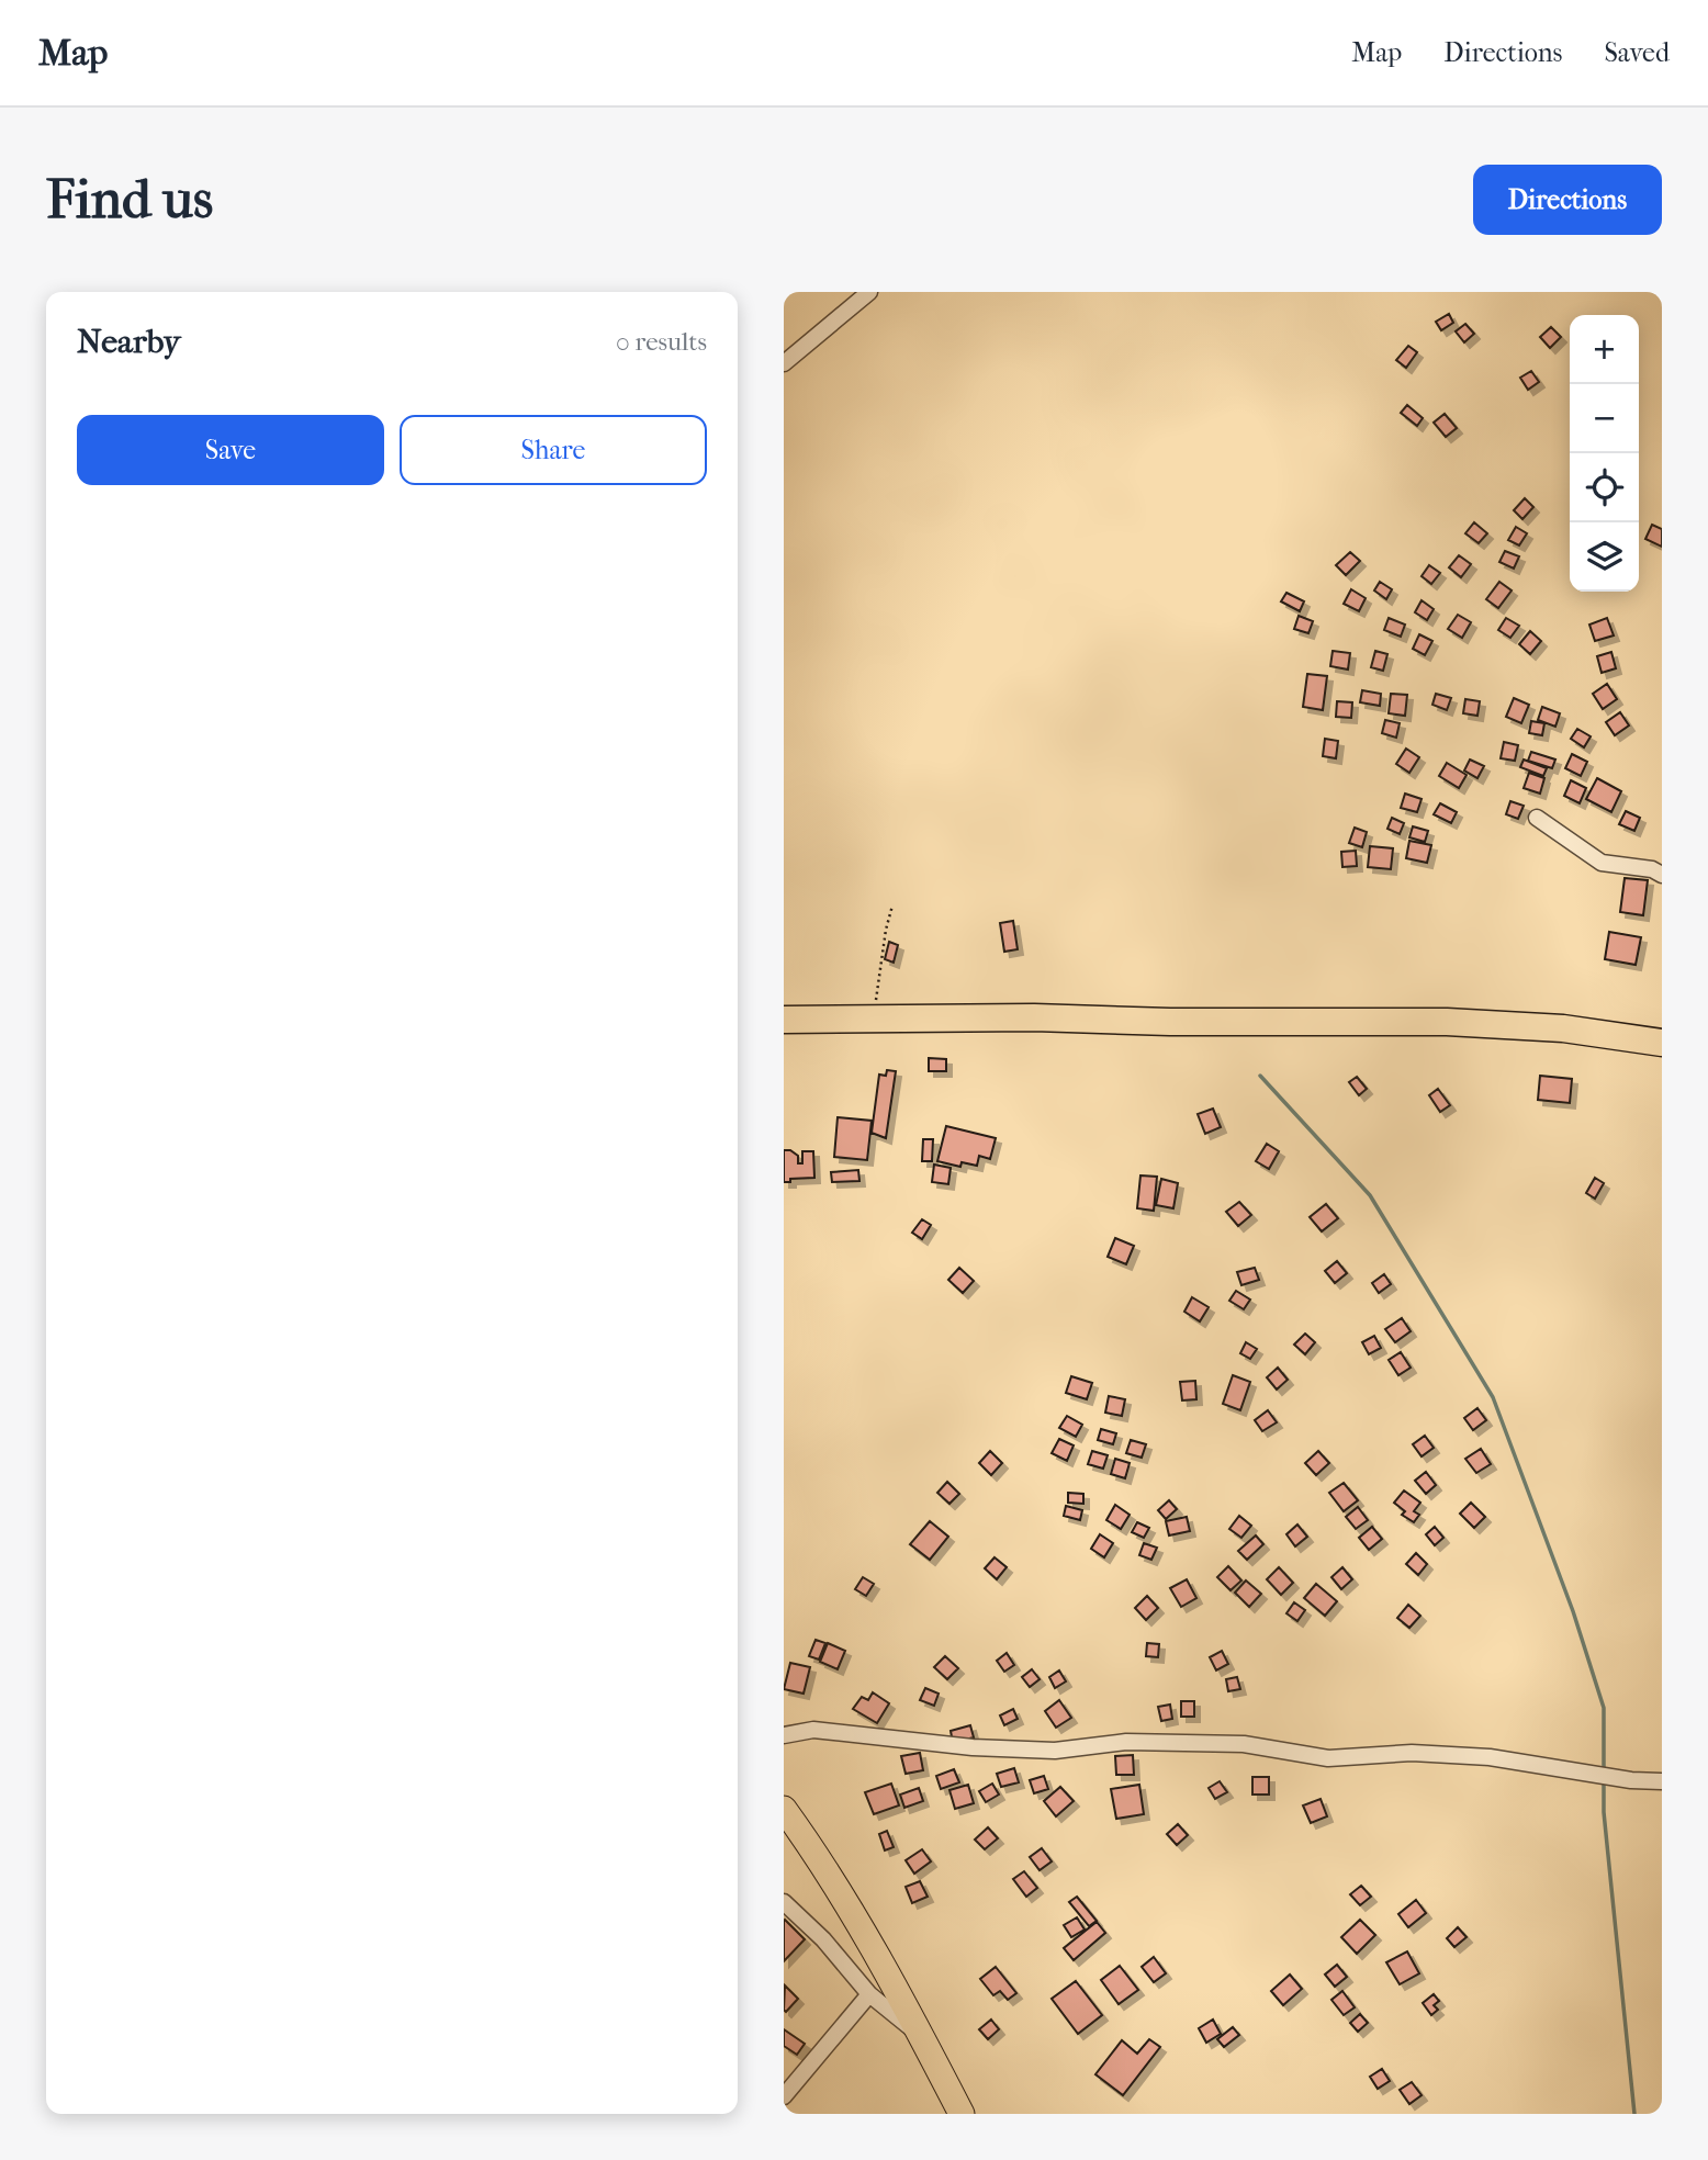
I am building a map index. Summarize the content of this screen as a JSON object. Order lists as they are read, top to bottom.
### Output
{
  "page": {
    "header": "Map",
    "nav": ["Map", "Directions", "Saved"],
    "buttons": [
      "Directions",
      ["Save", "Share"]
    ],
    "title": "Find us",
    "heading": ["Nearby", "0 results"],
    "map_buttons": ["+", "−"]
  }
}
